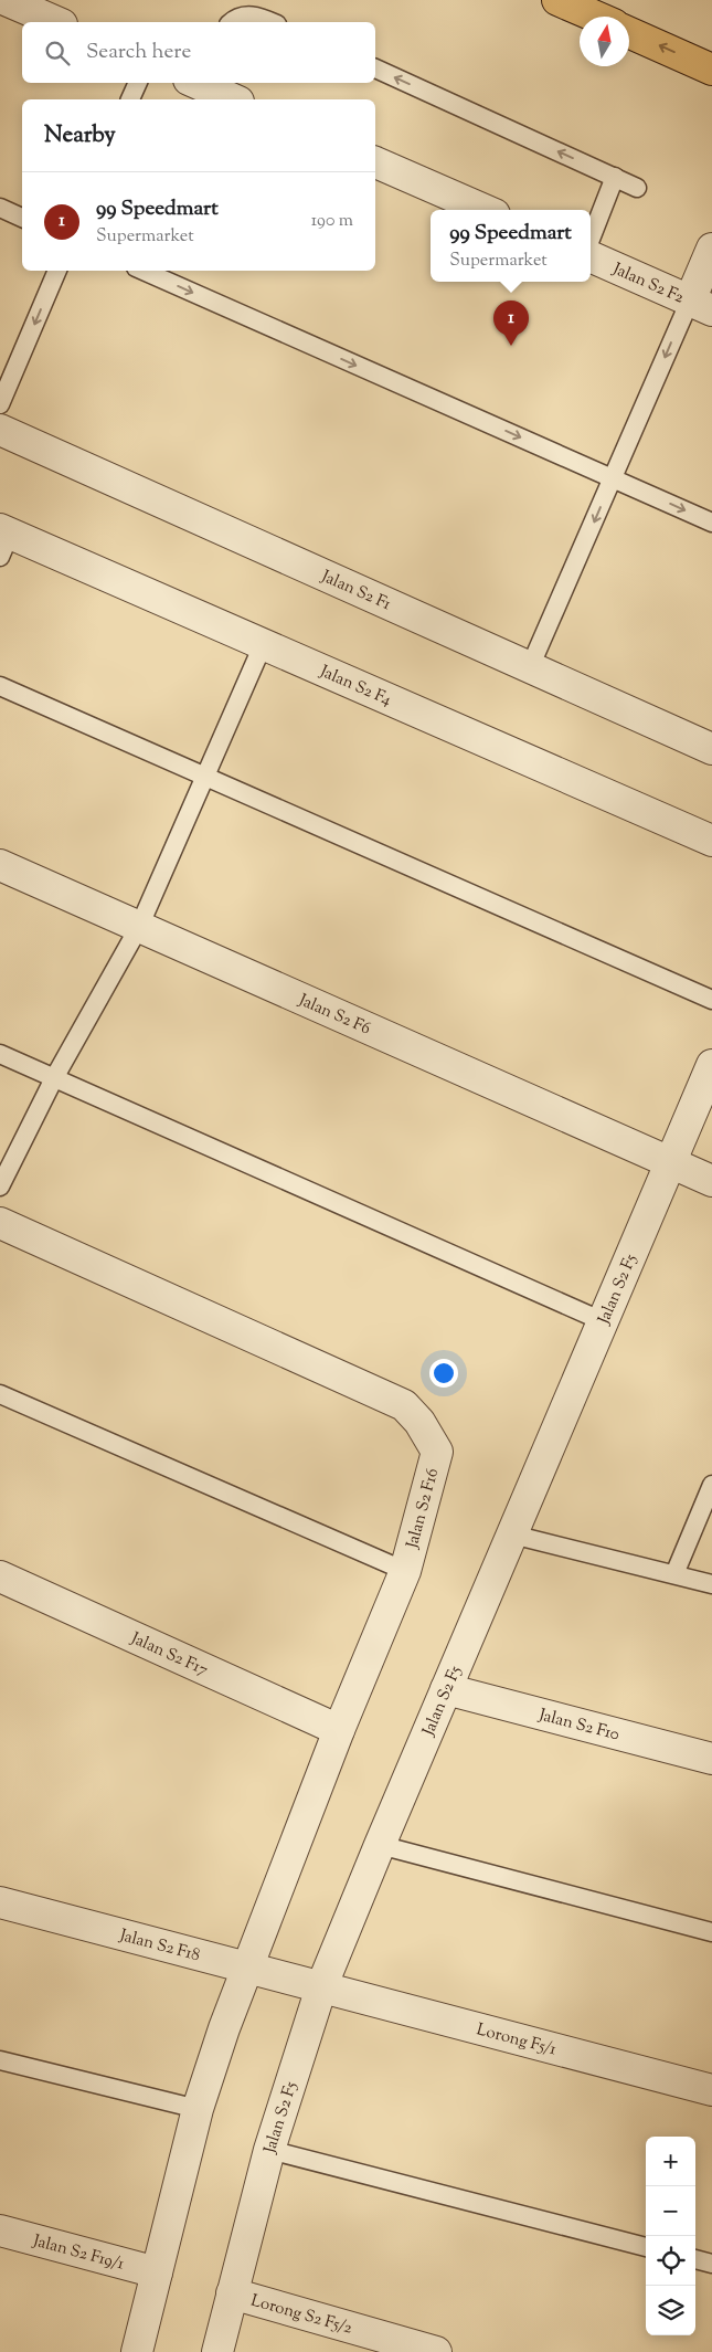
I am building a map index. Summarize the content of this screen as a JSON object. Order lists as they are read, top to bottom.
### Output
{
  "streets": {
    "street": [
      "Jalan S2 F2",
      "Jalan S2 F1",
      "Jalan S2 F4",
      "Jalan S2 F6",
      "Jalan S2 F5",
      "Jalan S2 F16",
      "Jalan S2 F17",
      "Jalan S2 F10",
      "Jalan S2 F18",
      "Lorong F5/1",
      "Jalan S2 F19/1",
      "Lorong S2 F5/2"
    ]
  },
  "crossings": [
    ["Jalan S2 F6", "Jalan S2 F5"],
    ["Jalan S2 F5", "Jalan S2 F10"],
    ["Jalan S2 F5", "Jalan S2 F18"],
    ["Jalan S2 F5", "Lorong F5/1"],
    ["Jalan S2 F5", "Lorong S2 F5/2"],
    ["Jalan S2 F16", "Jalan S2 F17"],
    ["Jalan S2 F16", "Jalan S2 F18"],
    ["Jalan S2 F16", "Jalan S2 F19/1"],
    ["Jalan S2 F18", "Lorong F5/1"]
  ],
  "north": "top",
  "page": {
    "search": "Search here",
    "heading": "Nearby",
    "list": [
      {
        "mark": "1",
        "name": "99 Speedmart",
        "note": "Supermarket",
        "value": "190 m"
      }
    ],
    "popup": ["99 Speedmart", "Supermarket"],
    "pins": "1",
    "map_buttons": ["+", "−"]
  }
}
